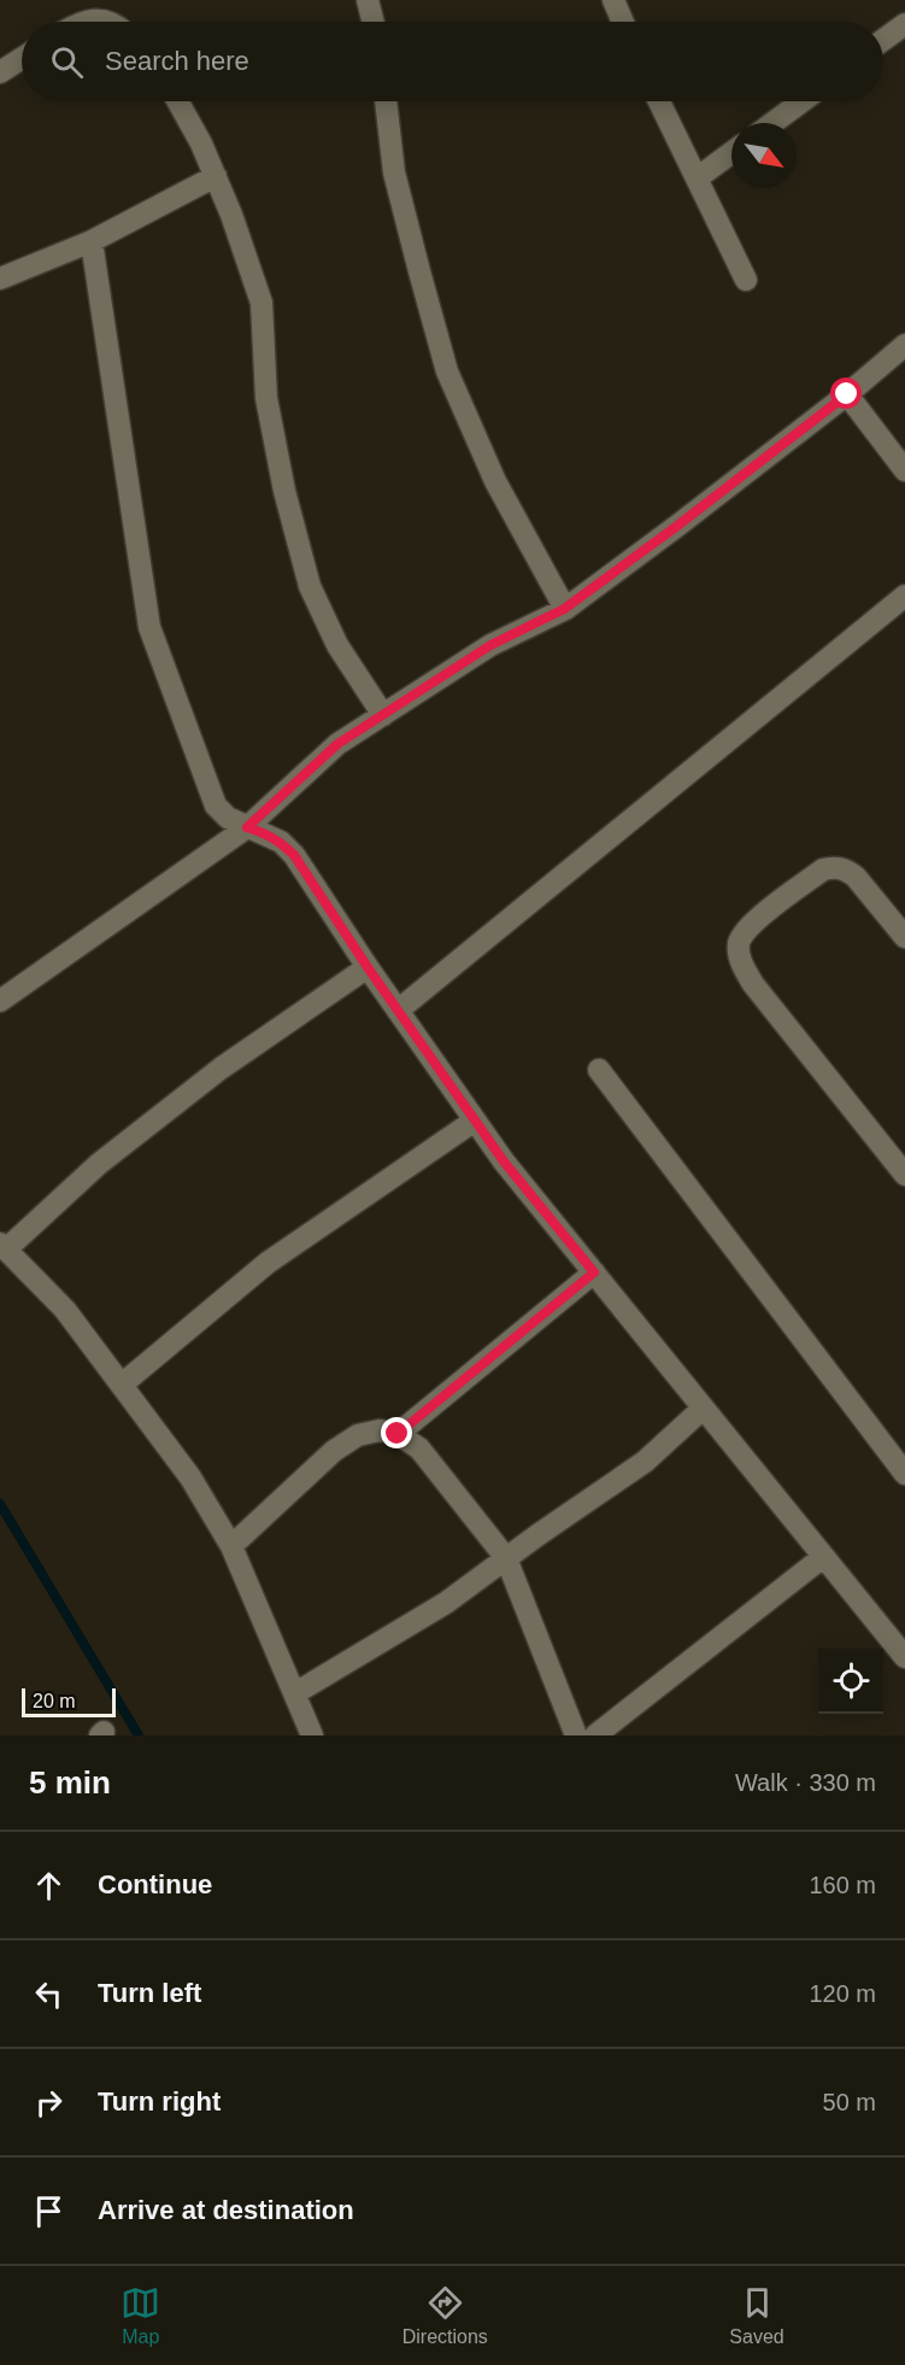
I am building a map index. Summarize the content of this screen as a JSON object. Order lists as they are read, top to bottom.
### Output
{
  "scale_bar": "20 m",
  "north": "bottom right",
  "page": {
    "search": "Search here",
    "scale": "20 m",
    "heading": ["5 min", "Walk · 330 m"],
    "list": [
      ["Continue", "160 m"],
      ["Turn left", "120 m"],
      ["Turn right", "50 m"],
      "Arrive at destination"
    ],
    "nav": ["Map", "Directions", "Saved"]
  }
}
